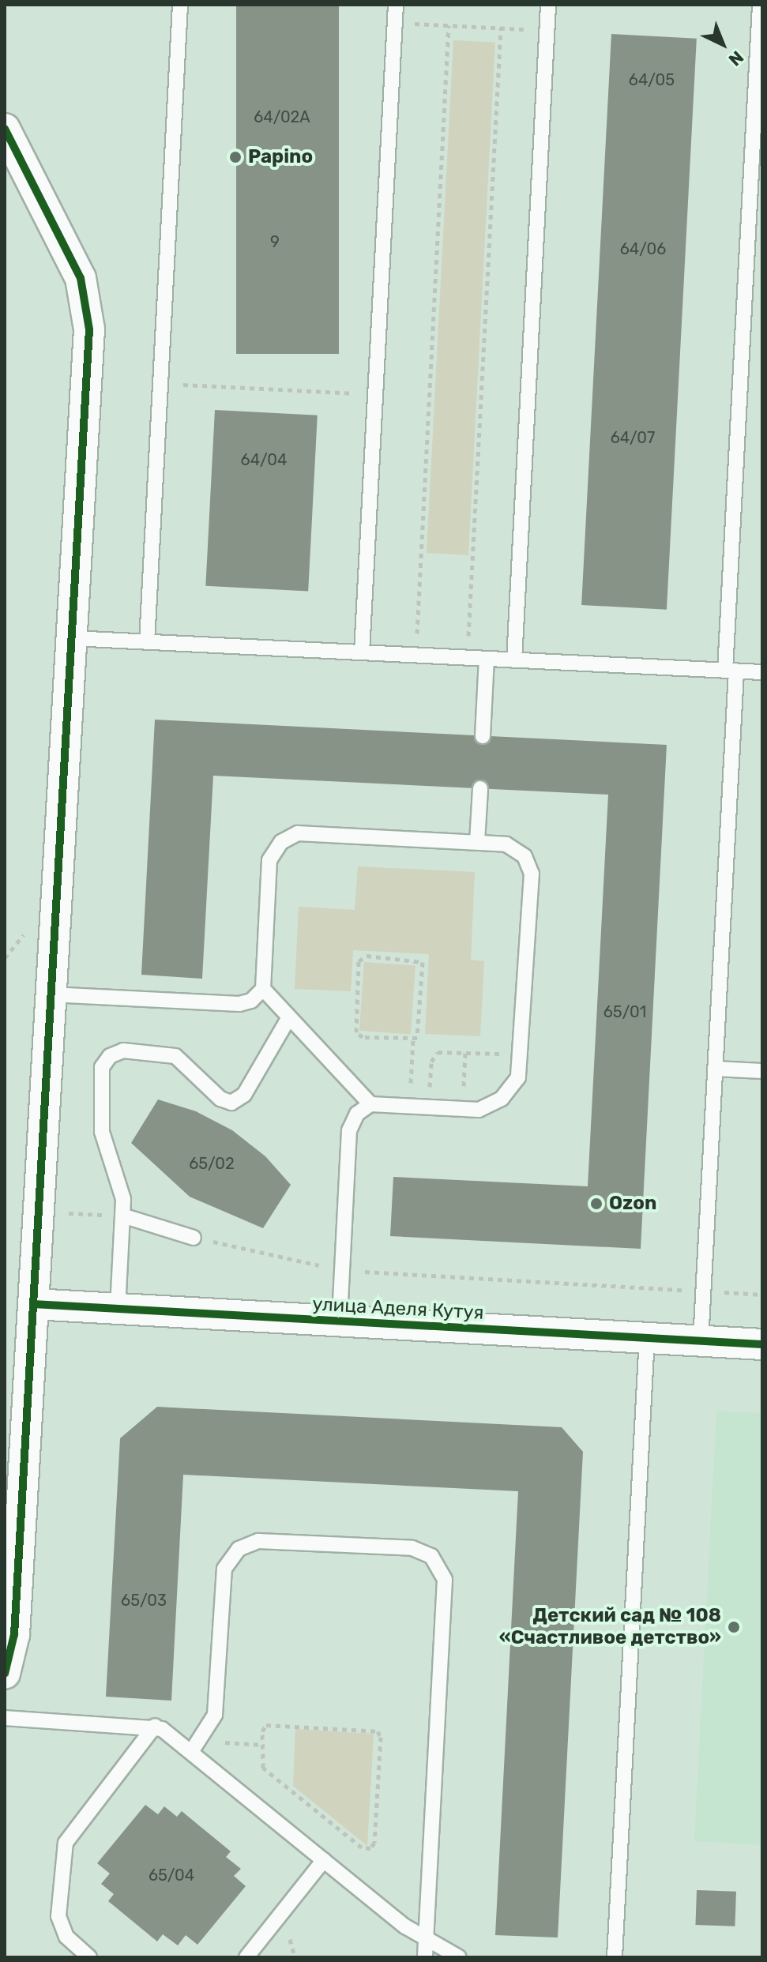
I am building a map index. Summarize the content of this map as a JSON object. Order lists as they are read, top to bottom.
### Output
{
  "streets": {
    "street": ["улица Аделя Кутуя"]
  },
  "places": ["Papino", "Ozon", "Детский сад № 108 «Счастливое детство»"],
  "house_numbers": [
    "64/05",
    "64/02А",
    "9",
    "64/06",
    "64/07",
    "64/04",
    "65/01",
    "65/02",
    "65/03",
    "65/04"
  ],
  "north": "bottom right"
}
